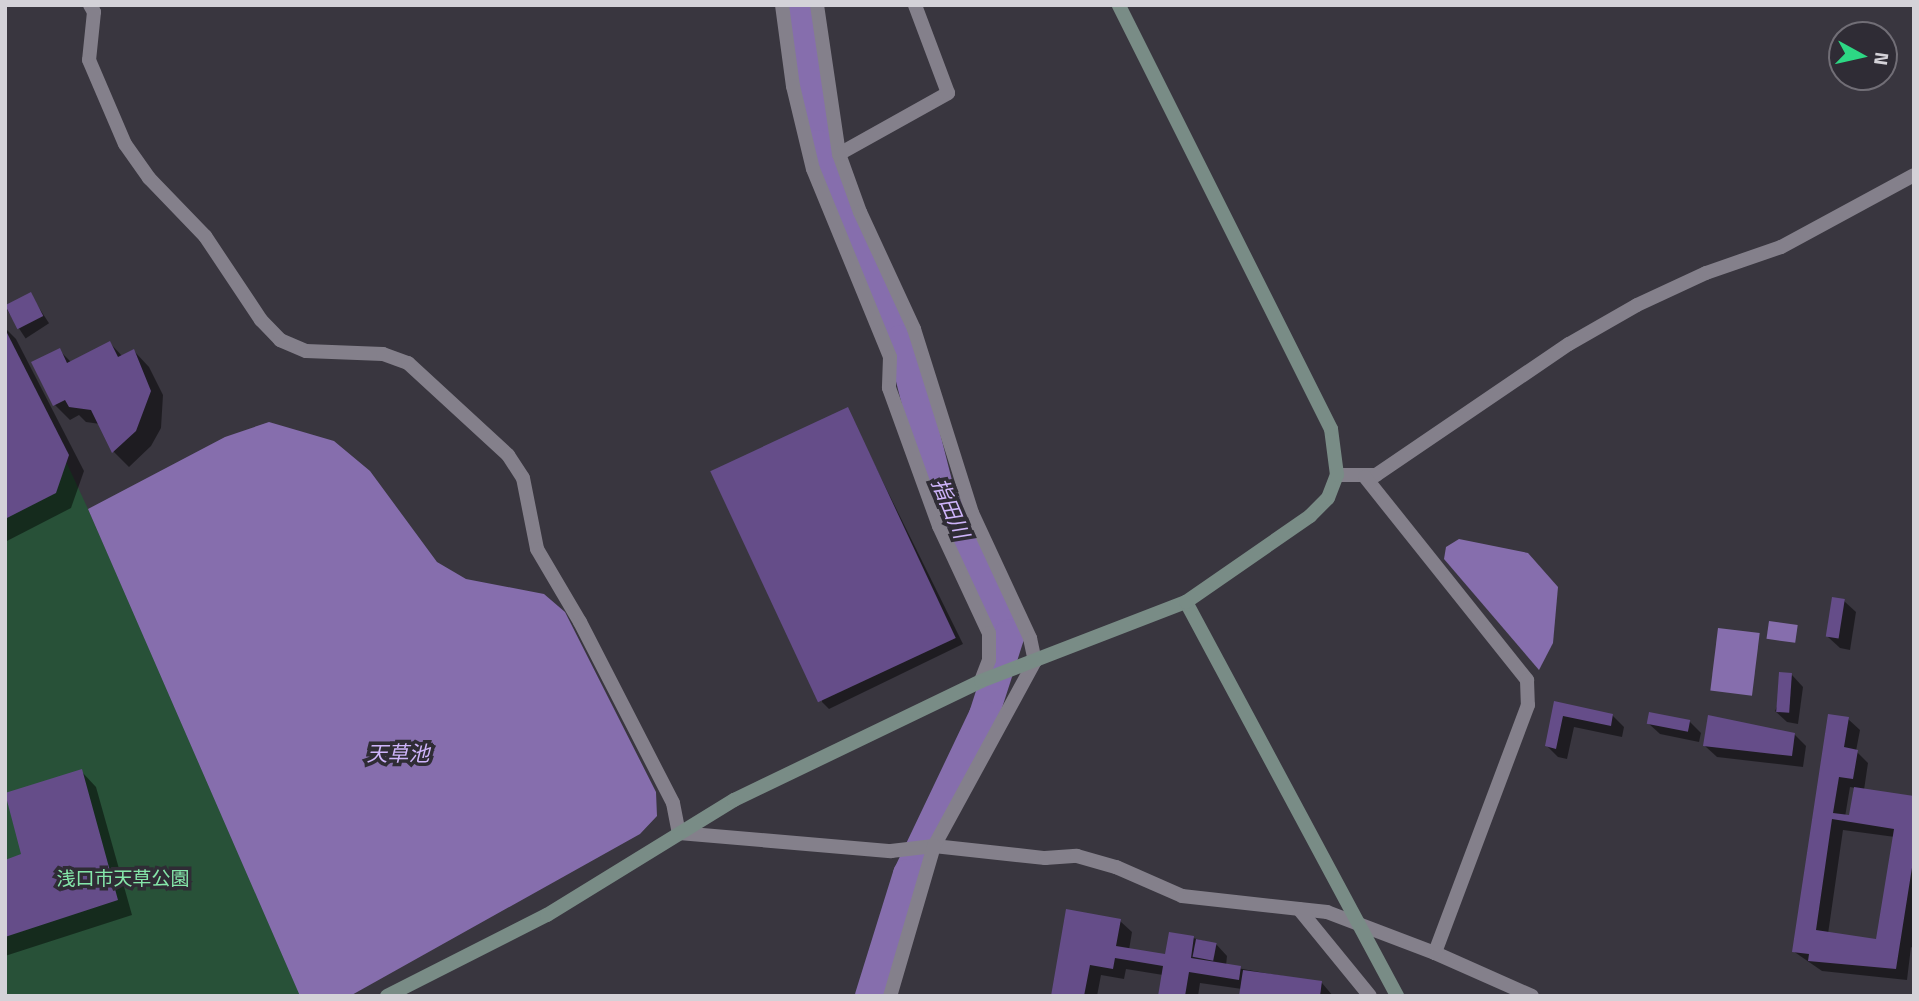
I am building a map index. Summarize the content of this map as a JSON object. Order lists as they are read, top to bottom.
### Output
{
  "water": ["指田川", "天草池"],
  "parks": ["浅口市天草公園"],
  "north": "right"
}
